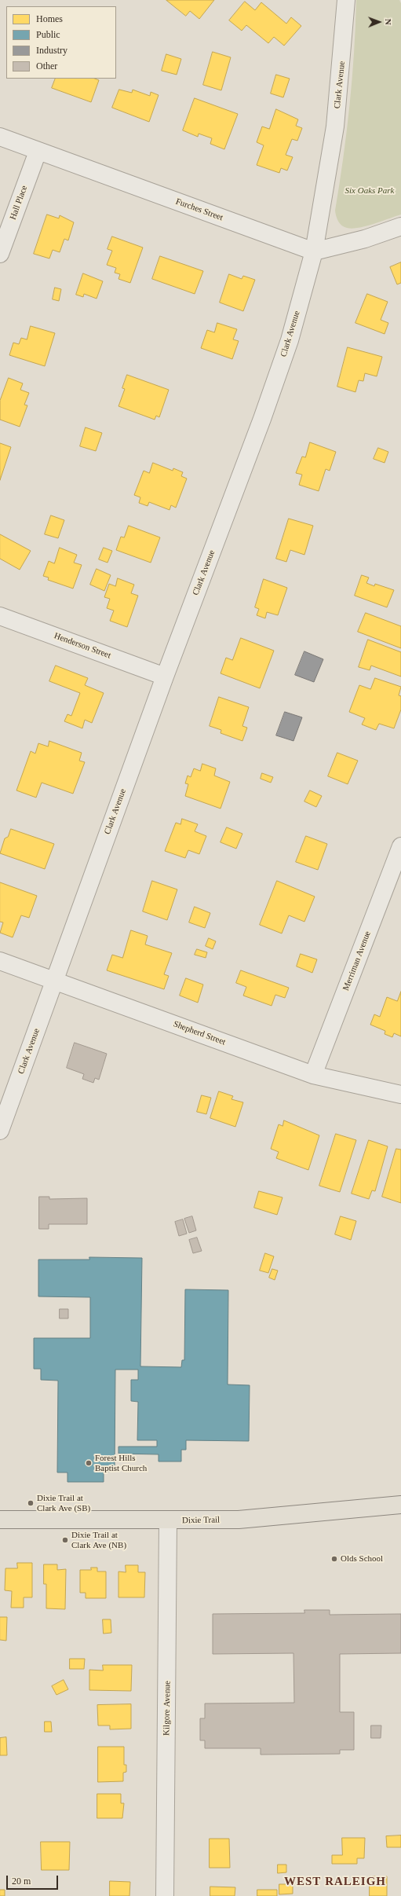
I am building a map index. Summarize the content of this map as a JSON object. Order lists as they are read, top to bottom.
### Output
{
  "streets": {
    "main road": ["Dixie Trail"],
    "street": [
      "Clark Avenue",
      "Hall Place",
      "Furches Street",
      "Henderson Street",
      "Merriman Avenue",
      "Shepherd Street",
      "Kilgore Avenue"
    ]
  },
  "crossings": [
    ["Clark Avenue", "Furches Street"],
    ["Clark Avenue", "Henderson Street"],
    ["Clark Avenue", "Shepherd Street"],
    ["Hall Place", "Furches Street"],
    ["Merriman Avenue", "Shepherd Street"],
    ["Dixie Trail", "Kilgore Avenue"]
  ],
  "districts": ["WEST RALEIGH"],
  "parks": ["Six Oaks Park"],
  "places": [
    "Forest Hills Baptist Church",
    "Dixie Trail at Clark Ave (SB)",
    "Dixie Trail at Clark Ave (NB)",
    "Olds School"
  ],
  "legend": [
    "Homes",
    "Public",
    "Industry",
    "Other"
  ],
  "scale_bar": "20 m",
  "north": "right"
}
